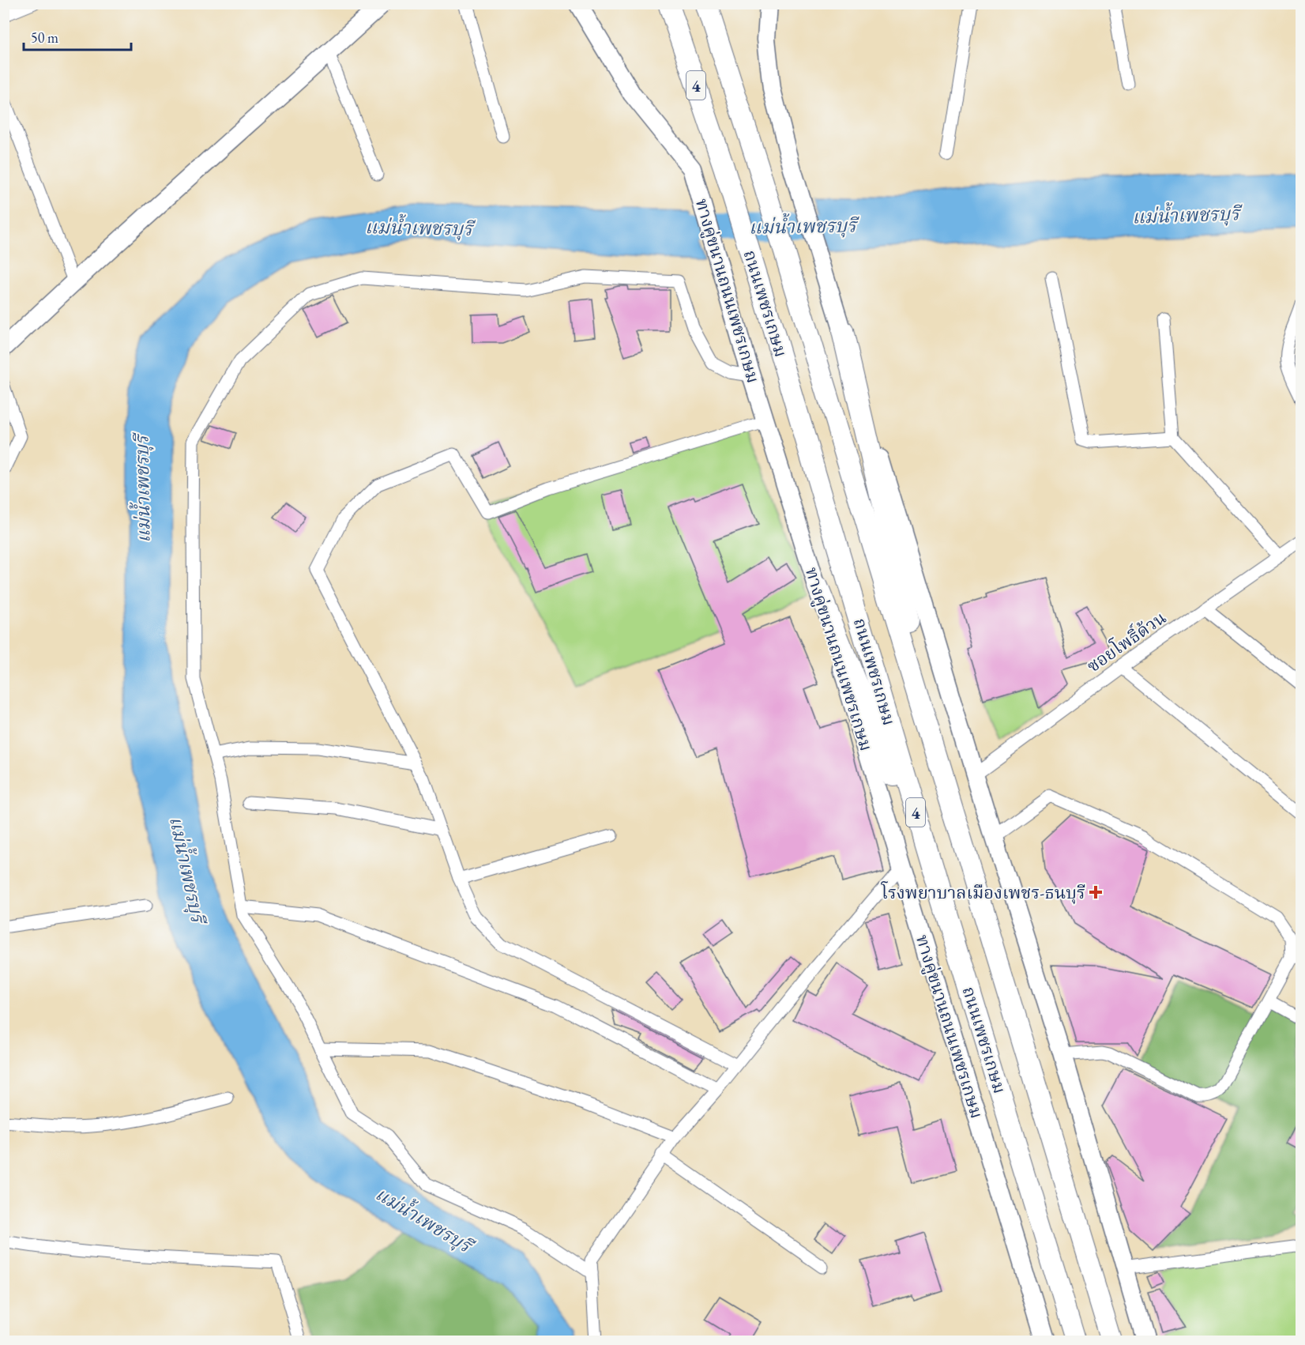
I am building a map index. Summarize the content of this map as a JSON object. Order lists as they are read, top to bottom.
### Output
{
  "streets": {
    "highway": ["4", "ถนนเพชรเกษม"],
    "main road": ["ทางคู่ขนานถนนเพชรเกษม"],
    "street": ["ซอยโพธิ์ด้วน"]
  },
  "water": ["แม่น้ำเพชรบุรี"],
  "places": {
    "health": ["โรงพยาบาลเมืองเพชร-ธนบุรี"]
  },
  "scale_bar": "50 m"
}
